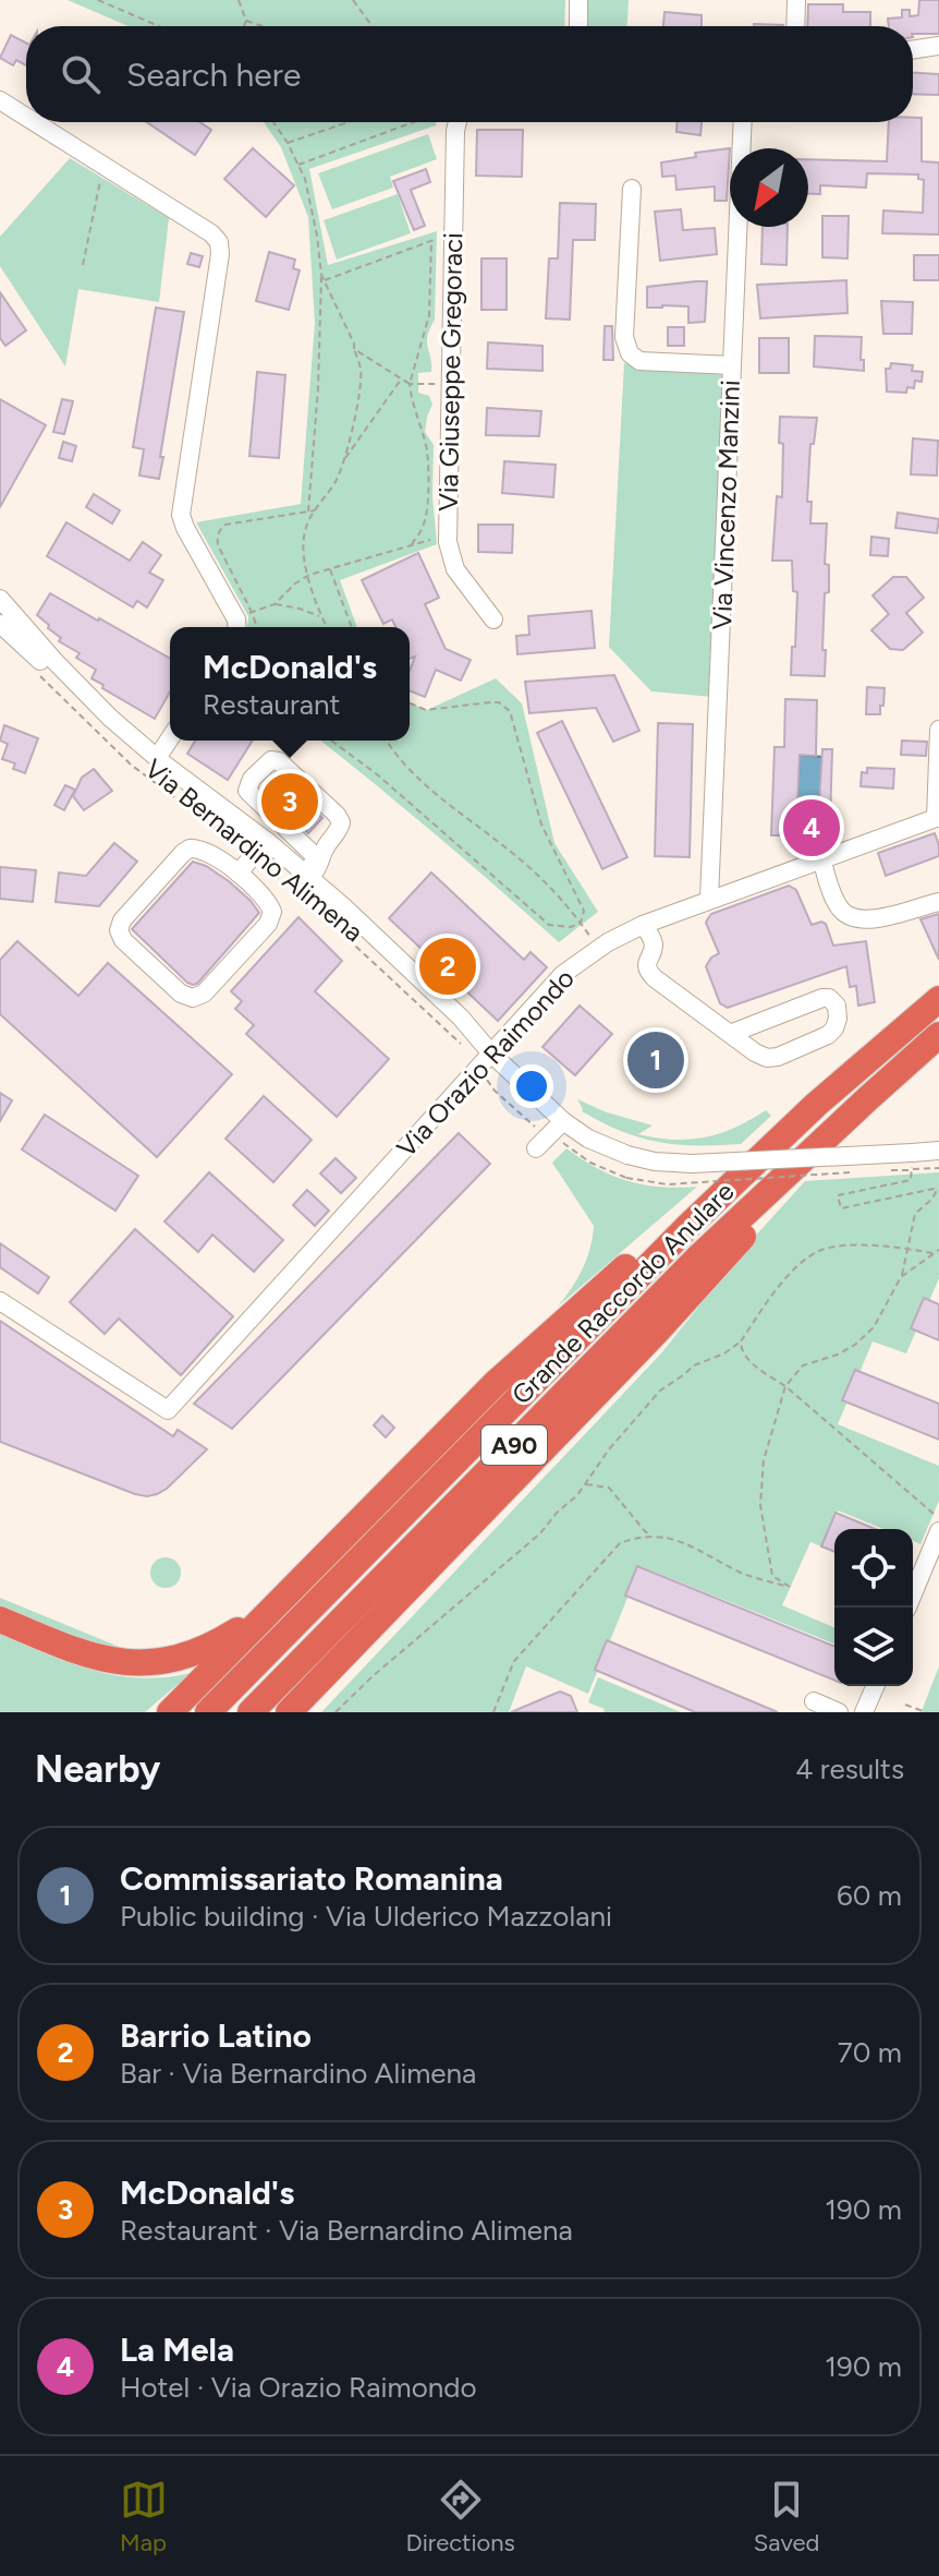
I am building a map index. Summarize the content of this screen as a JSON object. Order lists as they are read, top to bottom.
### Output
{
  "streets": {
    "highway": ["Grande Raccordo Anulare", "A90"],
    "street": [
      "Via Giuseppe Gregoraci",
      "Via Vincenzo Manzini",
      "Via Bernardino Alimena",
      "Via Orazio Raimondo"
    ]
  },
  "crossings": [
    ["Via Vincenzo Manzini", "Via Orazio Raimondo"],
    ["Via Bernardino Alimena", "Via Orazio Raimondo"]
  ],
  "north": "bottom left",
  "page": {
    "search": "Search here",
    "popup": ["McDonald's", "Restaurant"],
    "pins": [
      "3",
      "4",
      "2",
      "1"
    ],
    "heading": ["Nearby", "4 results"],
    "list": [
      {
        "mark": "1",
        "name": "Commissariato Romanina",
        "note": "Public building · Via Ulderico Mazzolani",
        "value": "60 m"
      },
      {
        "mark": "2",
        "name": "Barrio Latino",
        "note": "Bar · Via Bernardino Alimena",
        "value": "70 m"
      },
      {
        "mark": "3",
        "name": "McDonald's",
        "note": "Restaurant · Via Bernardino Alimena",
        "value": "190 m"
      },
      {
        "mark": "4",
        "name": "La Mela",
        "note": "Hotel · Via Orazio Raimondo",
        "value": "190 m"
      }
    ],
    "nav": ["Map", "Directions", "Saved"]
  }
}
